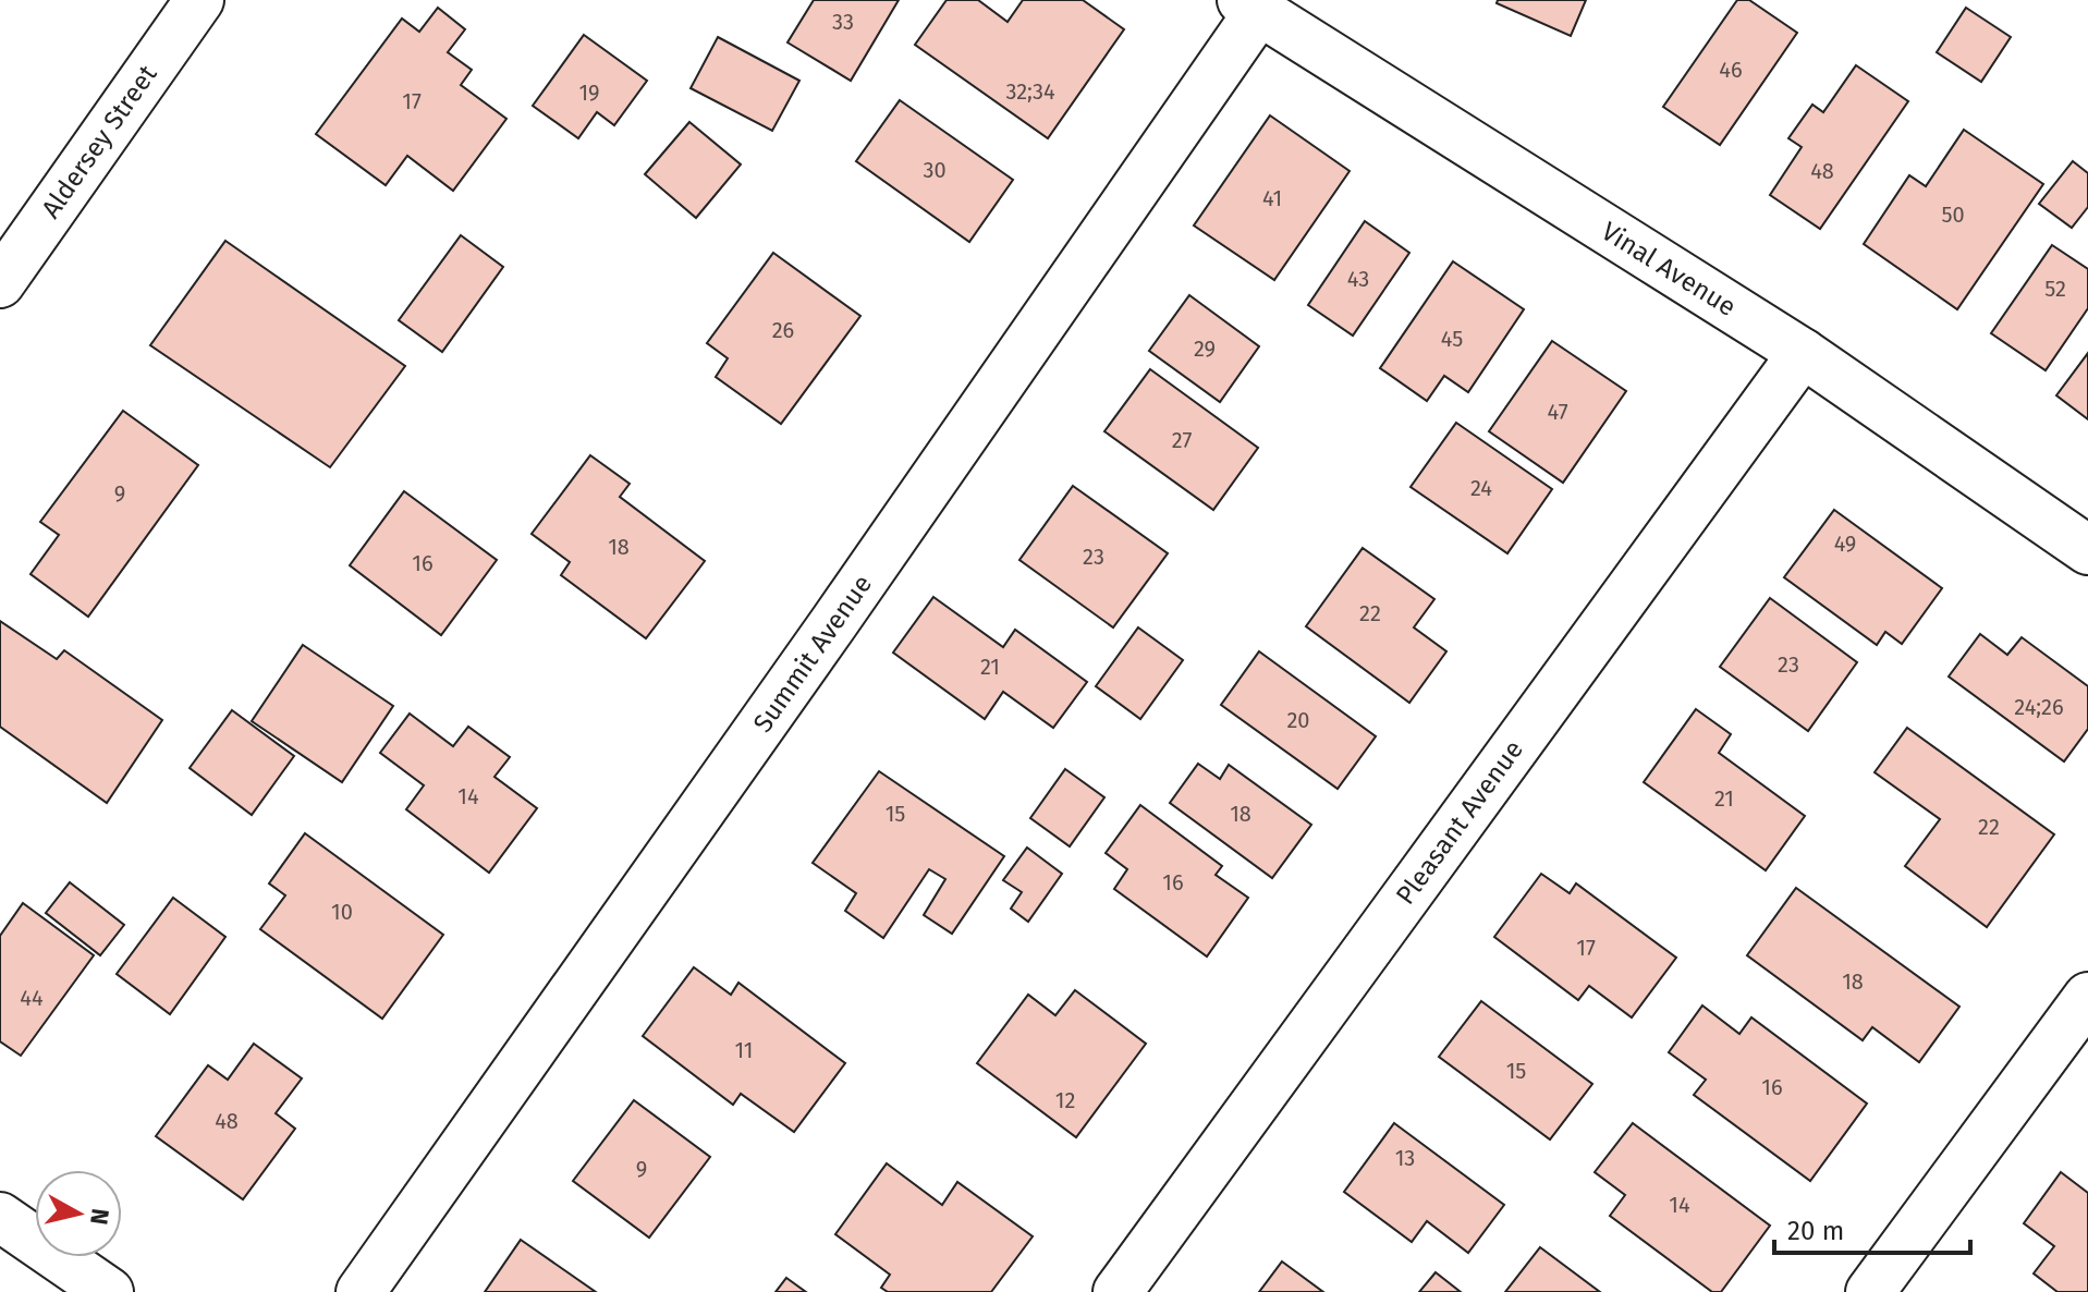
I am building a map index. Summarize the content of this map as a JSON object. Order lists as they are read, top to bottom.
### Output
{
  "streets": {
    "street": [
      "Aldersey Street",
      "Vinal Avenue",
      "Summit Avenue",
      "Pleasant Avenue"
    ]
  },
  "crossings": [
    ["Vinal Avenue", "Summit Avenue"],
    ["Vinal Avenue", "Pleasant Avenue"]
  ],
  "house_numbers": [
    "33",
    "46",
    "32;34",
    "19",
    "17",
    "30",
    "48",
    "41",
    "50",
    "43",
    "52",
    "26",
    "45",
    "29",
    "47",
    "27",
    "24",
    "9",
    "49",
    "18",
    "23",
    "16",
    "22",
    "23",
    "21",
    "24;26",
    "20",
    "14",
    "21",
    "15",
    "18",
    "22",
    "16",
    "10",
    "17",
    "18",
    "44",
    "11",
    "15",
    "16",
    "12",
    "48",
    "13",
    "9",
    "14"
  ],
  "scale_bar": "20 m",
  "north": "right"
}
